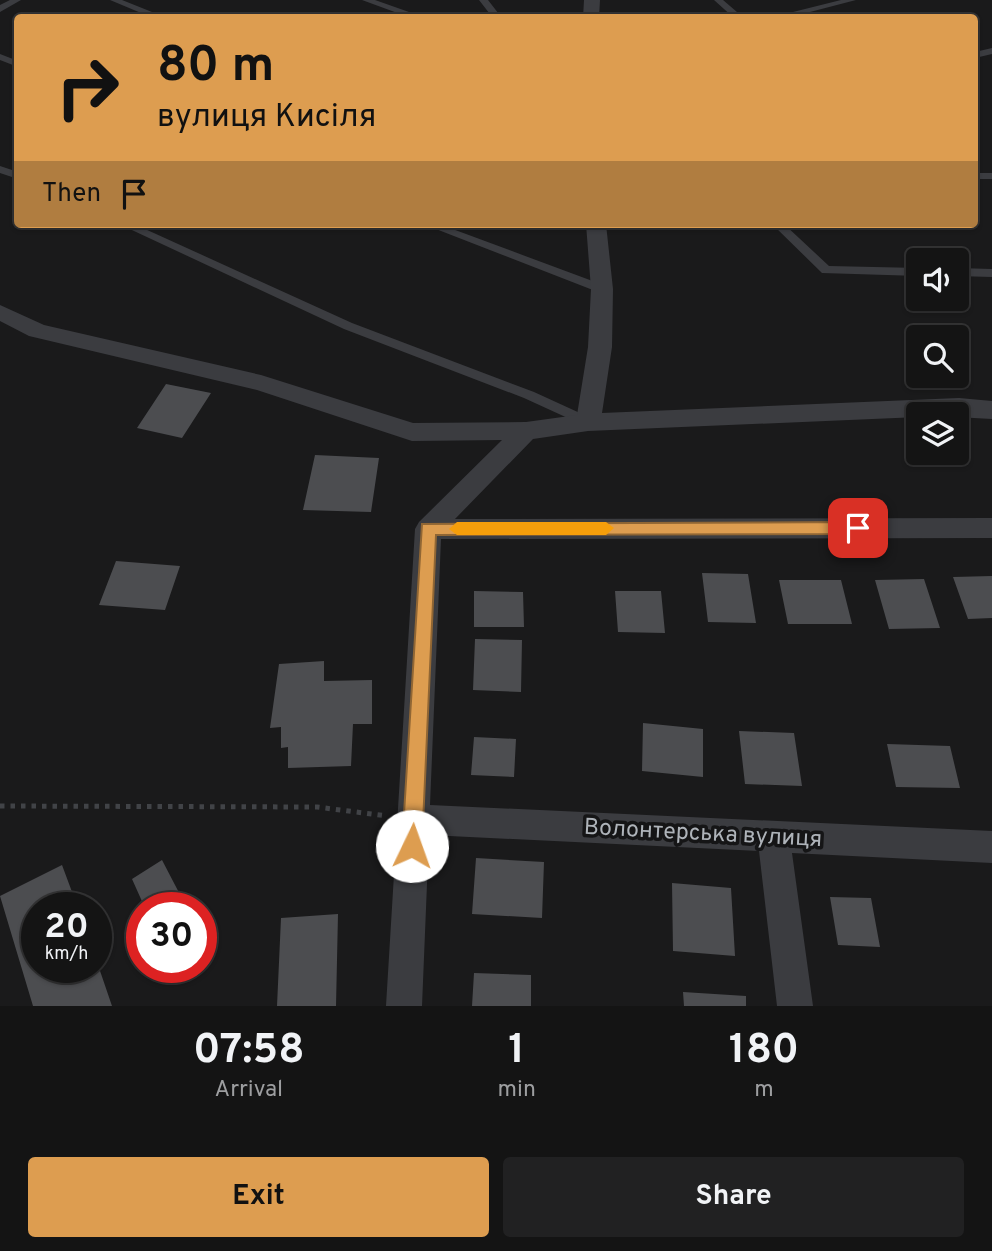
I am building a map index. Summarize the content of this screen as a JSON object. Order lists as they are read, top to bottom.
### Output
{
  "streets": {
    "street": ["Волонтерська вулиця"]
  },
  "page": {
    "turn": ["80 m", "вулиця Кисіля"],
    "then": "Then",
    "speed": "20 km/h",
    "limit": "30",
    "eta": [
      "07:58",
      "Arrival",
      "1",
      "min",
      "180",
      "m"
    ],
    "buttons": ["Exit", "Share"]
  }
}
